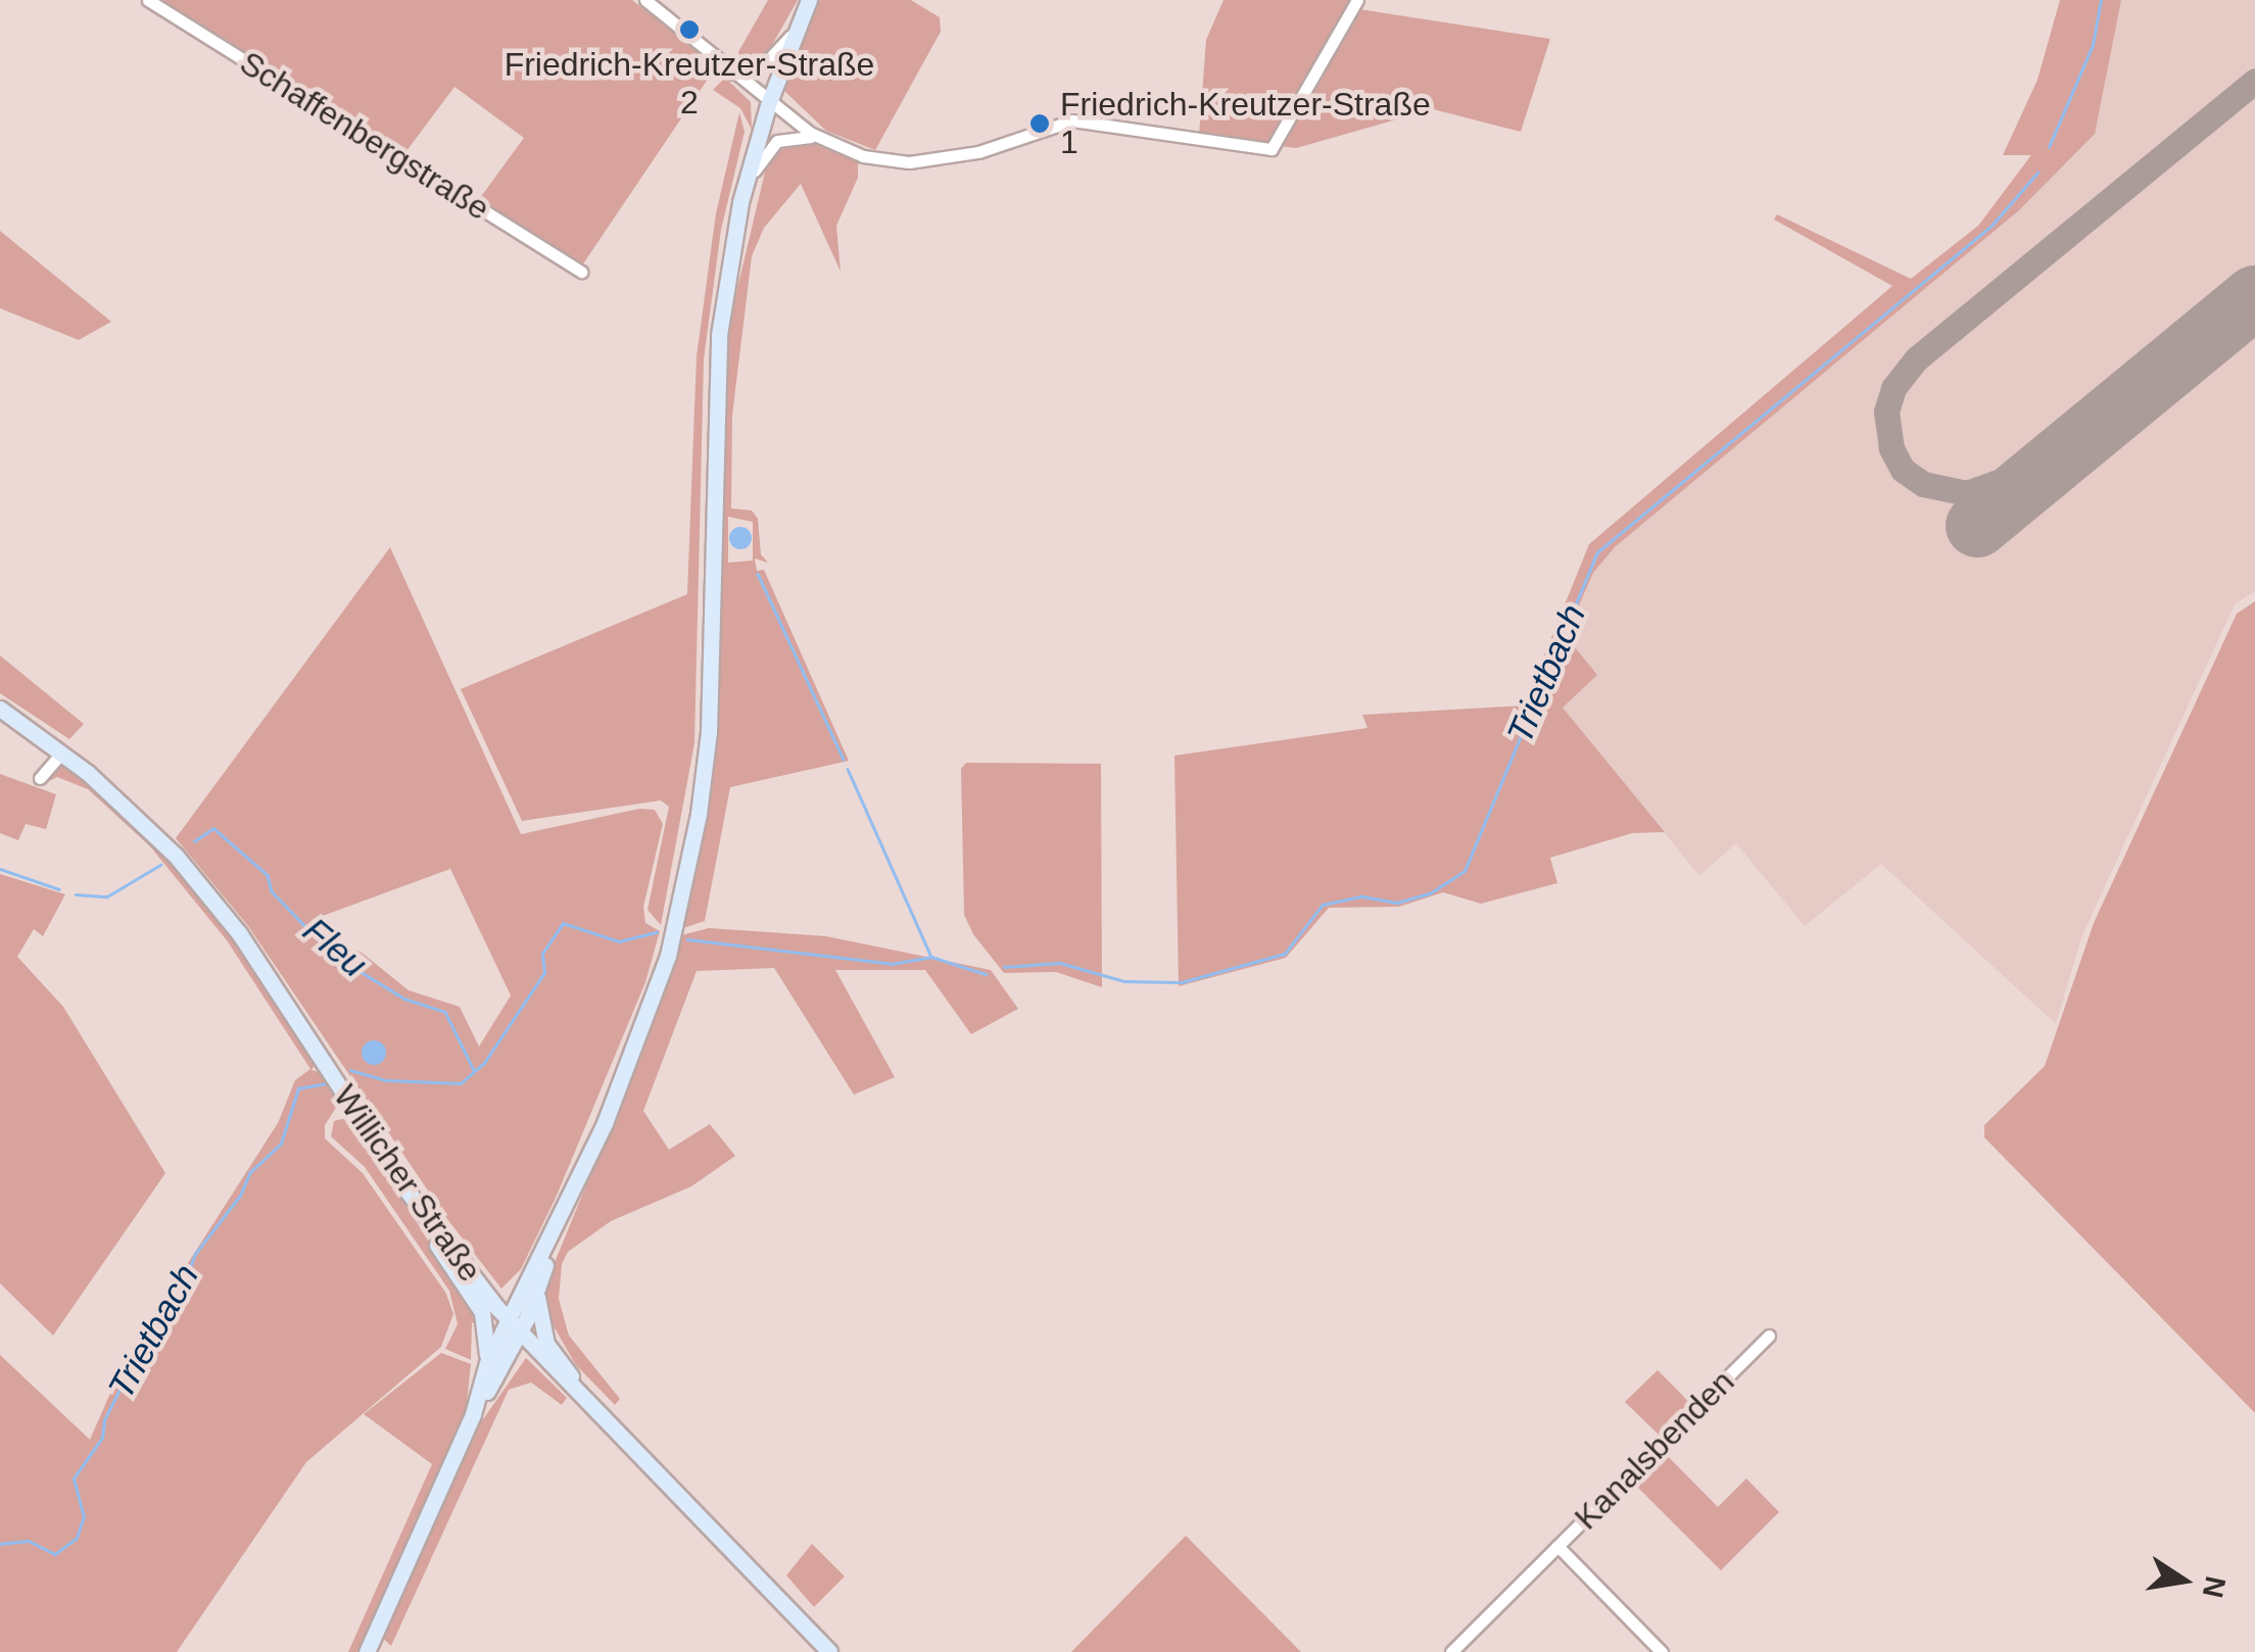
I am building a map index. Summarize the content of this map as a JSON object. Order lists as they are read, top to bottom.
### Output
{
  "streets": {
    "main road": ["Willicher Straße"],
    "street": ["Schaffenbergstraße", "Kanalsbenden"]
  },
  "water": ["Trietbach", "Fleu"],
  "places": ["Friedrich-Kreutzer-Straße 2", "Friedrich-Kreutzer-Straße 1"],
  "north": "right"
}
